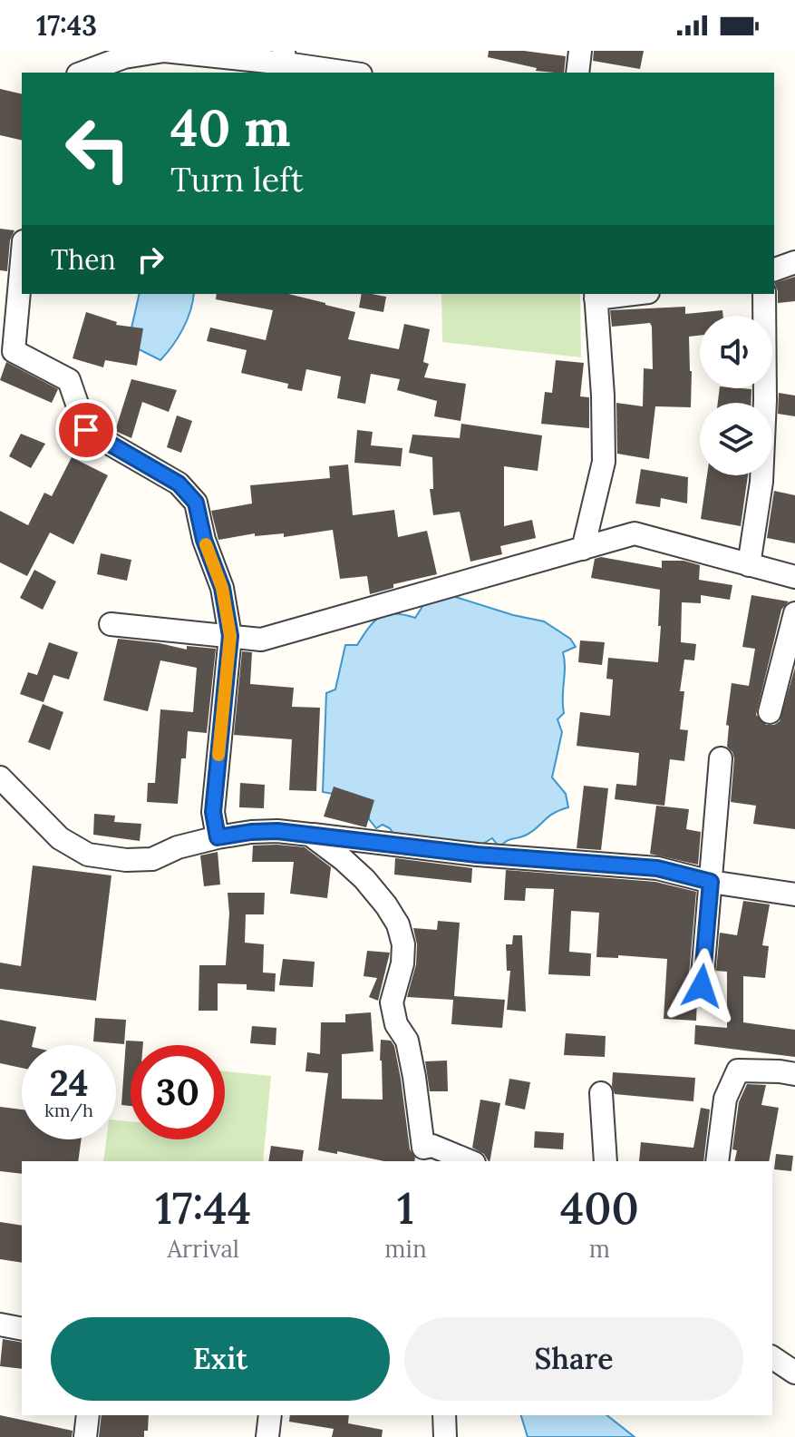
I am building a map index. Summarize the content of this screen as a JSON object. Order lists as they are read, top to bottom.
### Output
{
  "page": {
    "status": "17:43",
    "turn": ["40 m", "Turn left"],
    "then": "Then",
    "speed": "24 km/h",
    "limit": "30",
    "eta": [
      "17:44",
      "Arrival",
      "1",
      "min",
      "400",
      "m"
    ],
    "buttons": ["Exit", "Share"]
  }
}
